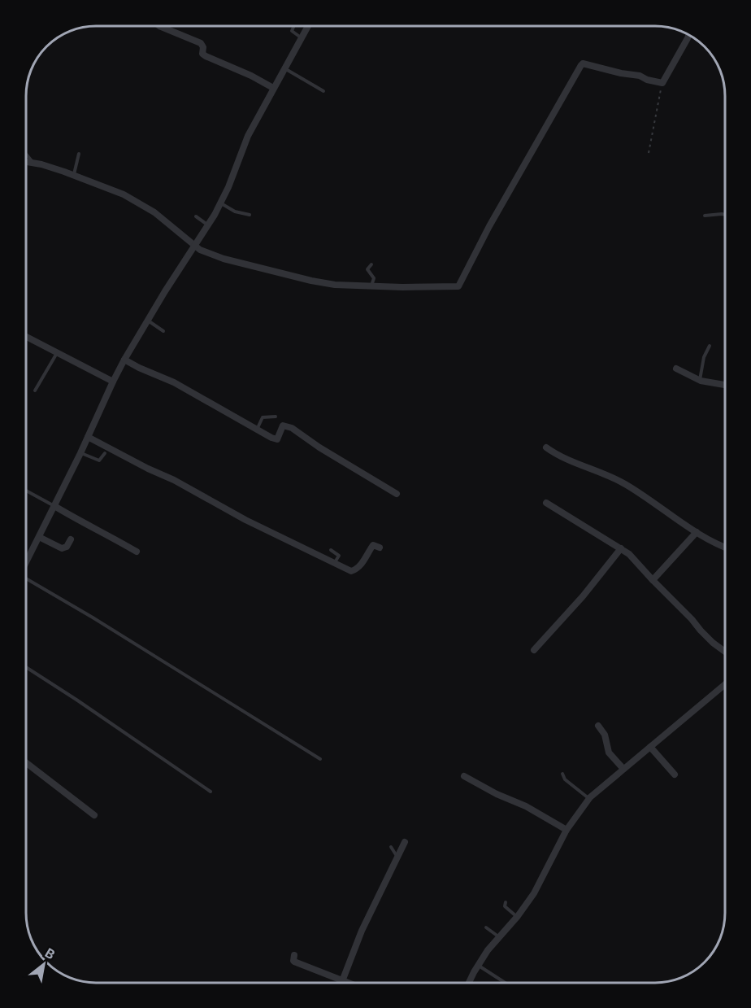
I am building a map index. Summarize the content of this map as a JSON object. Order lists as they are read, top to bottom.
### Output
{
  "north": "top right"
}
